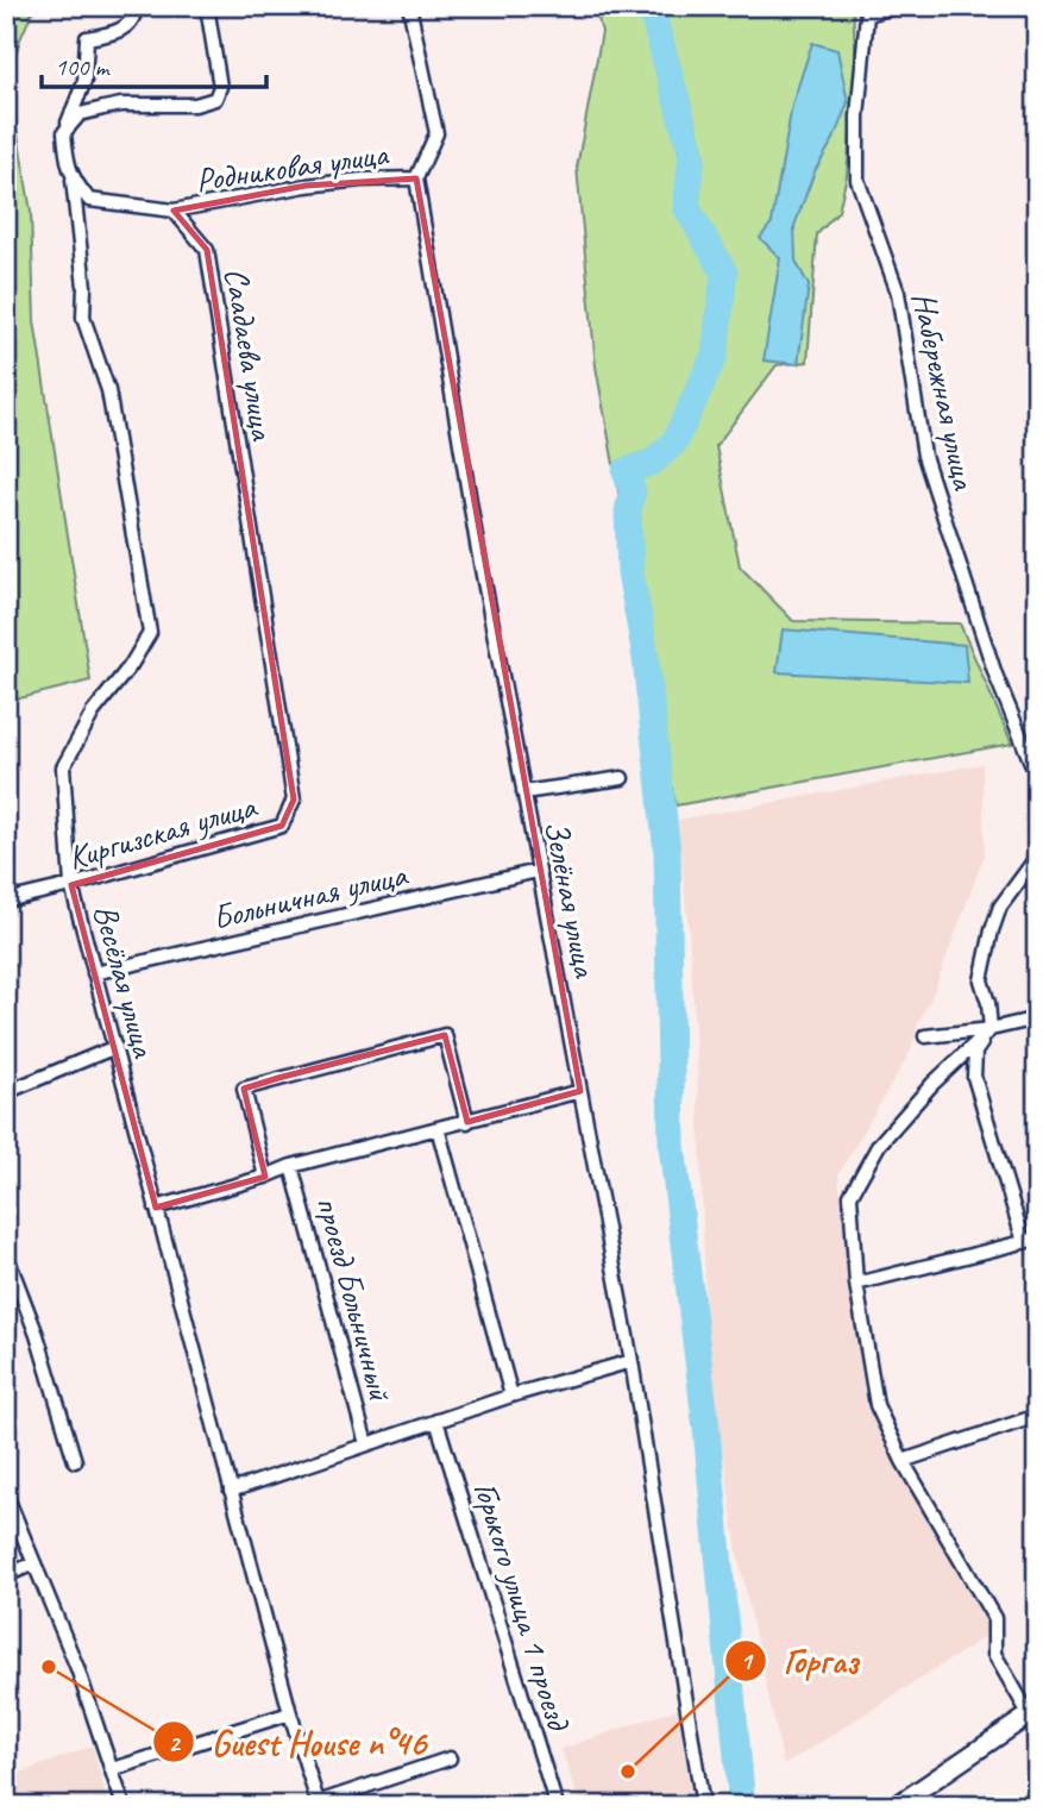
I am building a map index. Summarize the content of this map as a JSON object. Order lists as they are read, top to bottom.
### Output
{
  "streets": {
    "street": [
      "Родниковая улица",
      "Саадаева улица",
      "Набережная улица",
      "Киргизская улица",
      "Больничная улица",
      "Зелёная улица",
      "Весёлая улица",
      "проезд Больничный",
      "Горького улица 1 проезд"
    ]
  },
  "crossings": [
    ["Родниковая улица", "Саадаева улица"],
    ["Родниковая улица", "Зелёная улица"],
    ["Саадаева улица", "Киргизская улица"],
    ["Киргизская улица", "Весёлая улица"],
    ["Больничная улица", "Зелёная улица"],
    ["Больничная улица", "Весёлая улица"],
    ["Зелёная улица", "проезд Больничный"],
    ["Весёлая улица", "проезд Больничный"],
    ["проезд Больничный", "Горького улица 1 проезд"]
  ],
  "places": ["Guest House n°46", "Горгаз"],
  "scale_bar": "100 m"
}
